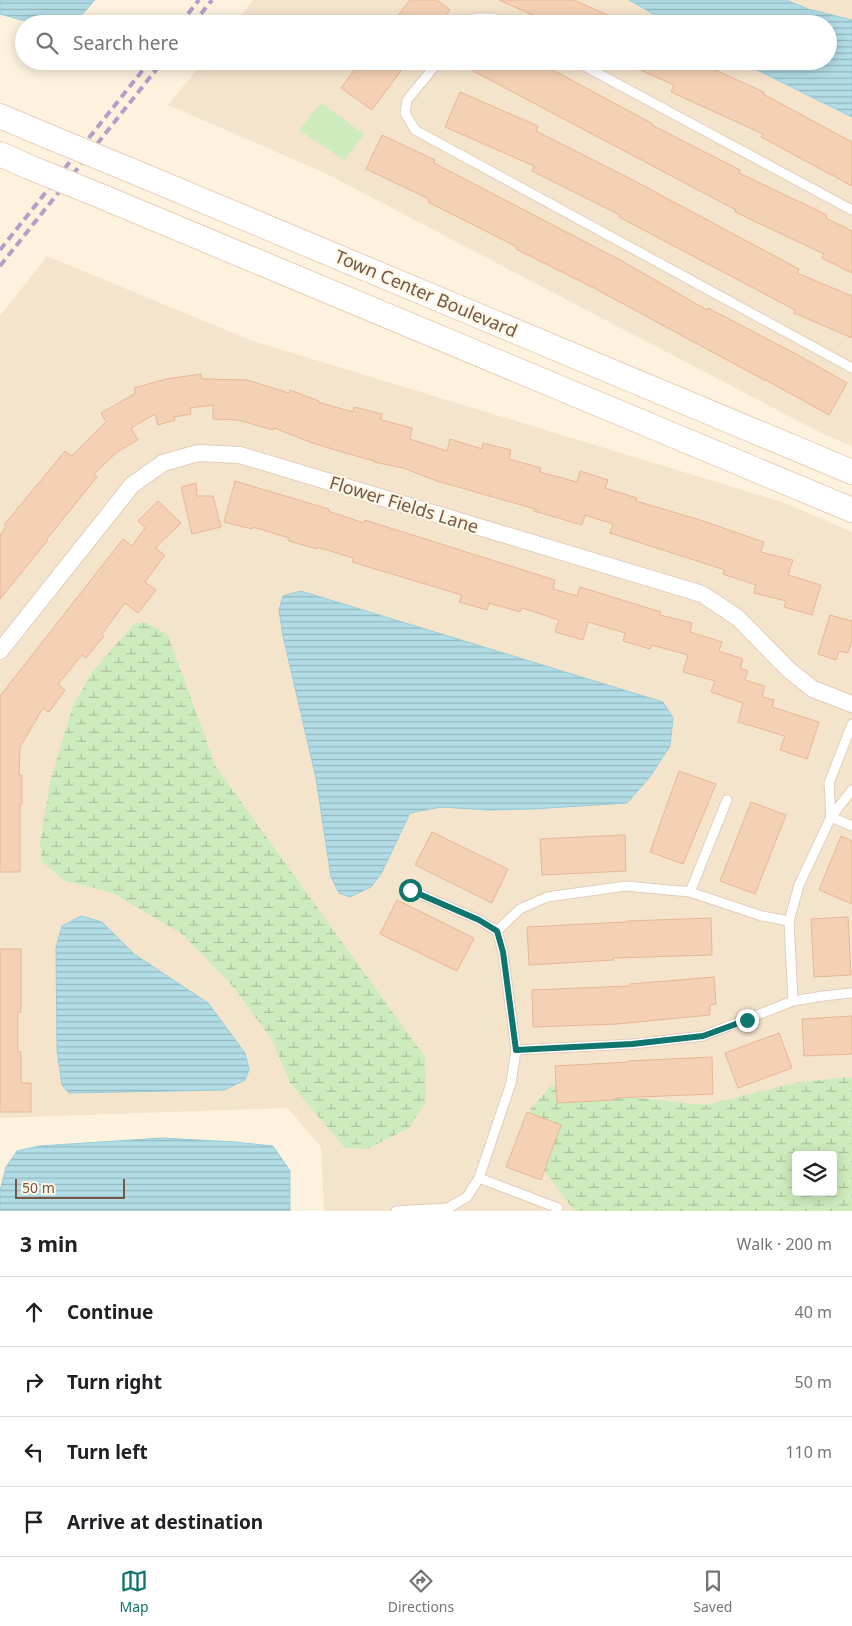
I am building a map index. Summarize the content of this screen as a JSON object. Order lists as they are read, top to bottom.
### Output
{
  "streets": {
    "main road": ["Town Center Boulevard"],
    "street": ["Flower Fields Lane"]
  },
  "scale_bar": "50 m",
  "page": {
    "search": "Search here",
    "scale": "50 m",
    "heading": ["3 min", "Walk · 200 m"],
    "list": [
      ["Continue", "40 m"],
      ["Turn right", "50 m"],
      ["Turn left", "110 m"],
      "Arrive at destination"
    ],
    "nav": ["Map", "Directions", "Saved"]
  }
}
